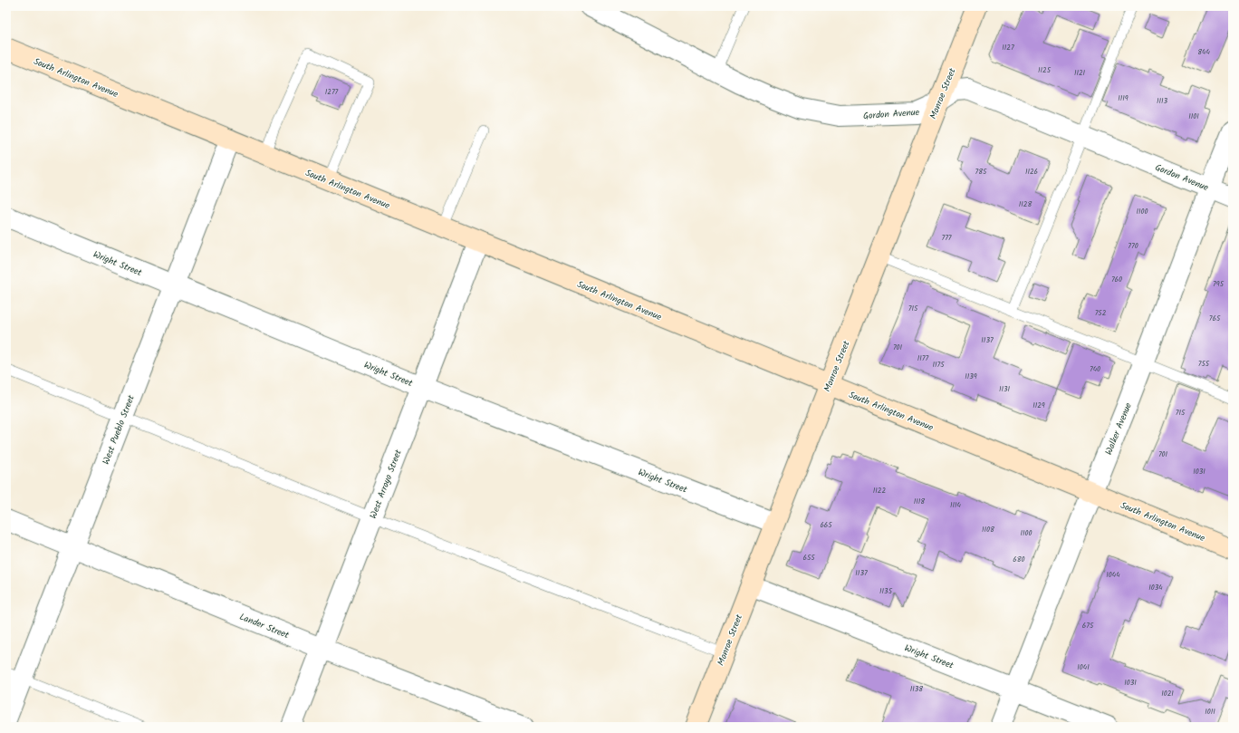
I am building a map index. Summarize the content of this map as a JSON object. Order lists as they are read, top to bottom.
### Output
{
  "streets": {
    "main road": ["South Arlington Avenue", "Monroe Street"],
    "street": [
      "Gordon Avenue",
      "Wright Street",
      "Walker Avenue",
      "West Pueblo Street",
      "West Arroyo Street",
      "Lander Street"
    ]
  },
  "crossings": [
    ["South Arlington Avenue", "Monroe Street"],
    ["South Arlington Avenue", "Walker Avenue"],
    ["South Arlington Avenue", "West Pueblo Street"],
    ["South Arlington Avenue", "West Arroyo Street"],
    ["Monroe Street", "Gordon Avenue"],
    ["Monroe Street", "Wright Street"],
    ["Gordon Avenue", "Walker Avenue"],
    ["Wright Street", "Walker Avenue"],
    ["Wright Street", "West Pueblo Street"],
    ["Wright Street", "West Arroyo Street"],
    ["West Pueblo Street", "Lander Street"],
    ["West Arroyo Street", "Lander Street"]
  ],
  "house_numbers": [
    "1127",
    "844",
    "1125",
    "1121",
    "1277",
    "1119",
    "1113",
    "1101",
    "785",
    "1126",
    "1128",
    "1100",
    "777",
    "770",
    "760",
    "795",
    "715",
    "752",
    "765",
    "1137",
    "701",
    "1177",
    "755",
    "1175",
    "740",
    "1139",
    "1131",
    "1129",
    "715",
    "701",
    "1031",
    "1122",
    "1118",
    "1114",
    "665",
    "1108",
    "1100",
    "655",
    "680",
    "1137",
    "1044",
    "1034",
    "1135",
    "675",
    "1041",
    "1031",
    "1138",
    "1021",
    "1011"
  ]
}
